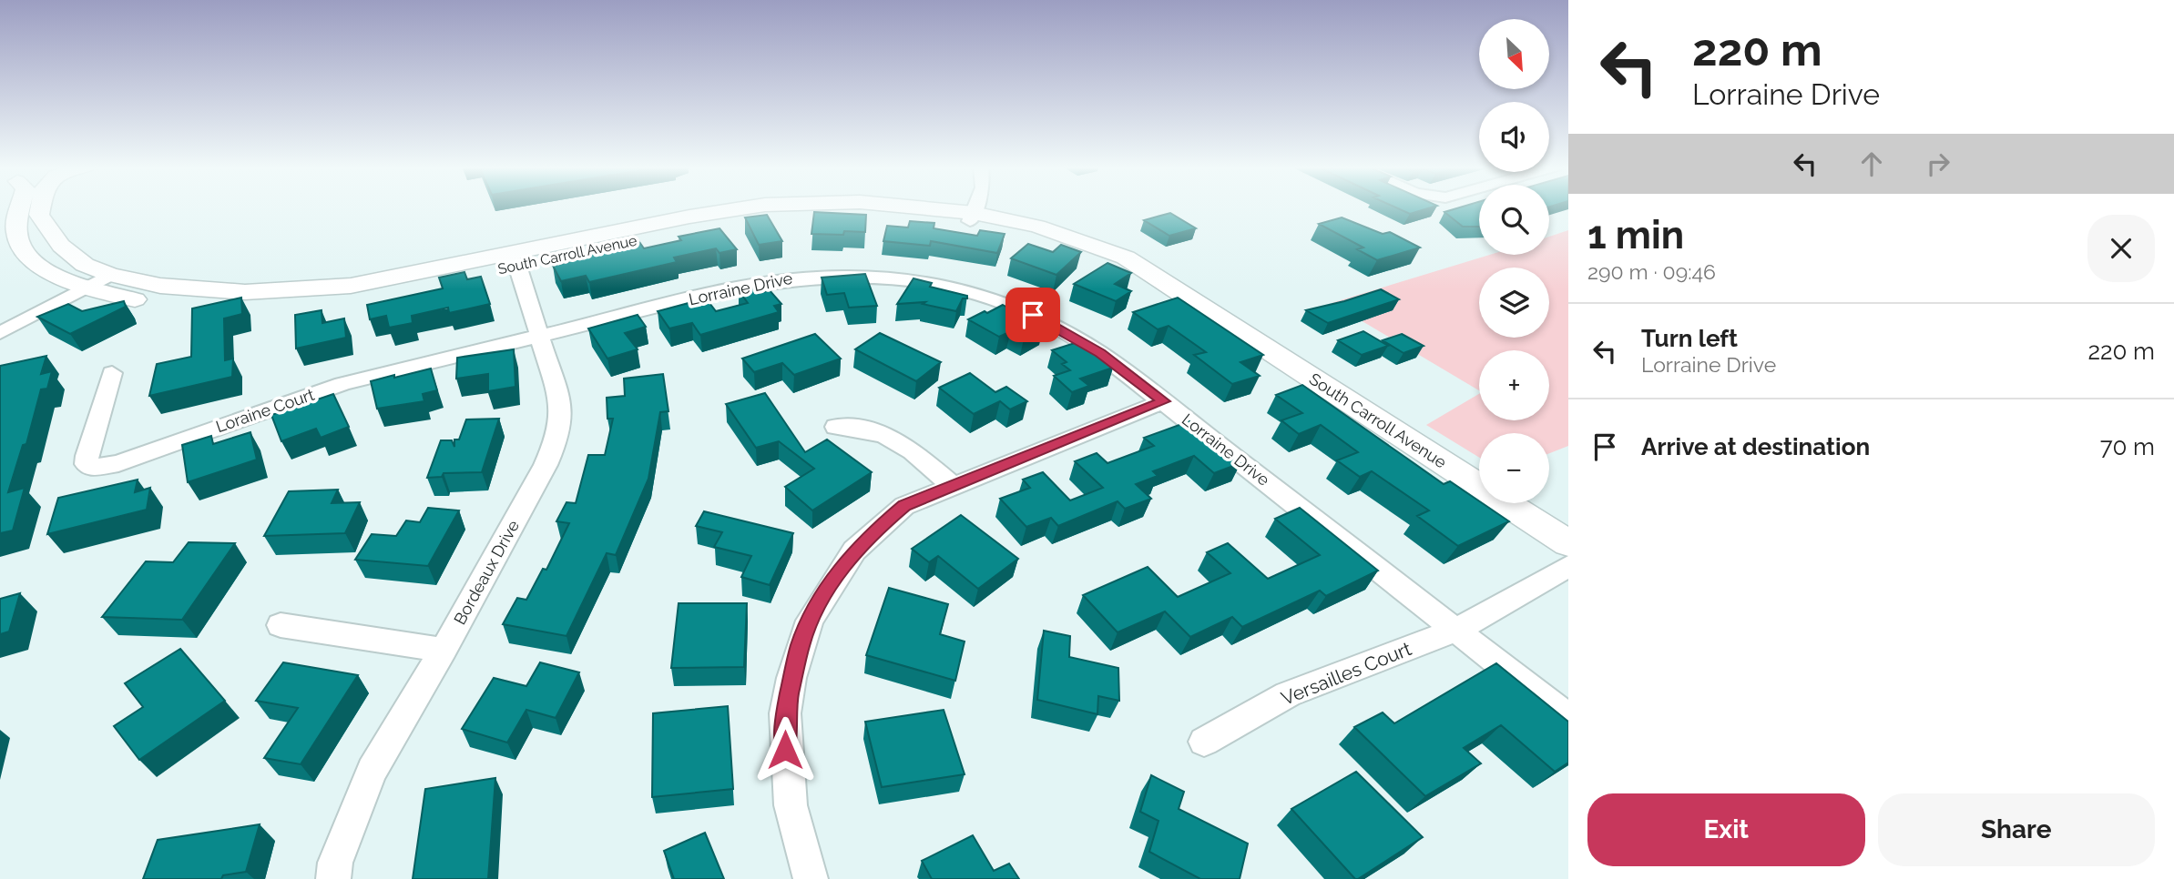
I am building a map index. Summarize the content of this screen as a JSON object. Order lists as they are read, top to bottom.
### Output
{
  "streets": {
    "main road": ["South Carroll Avenue"],
    "street": [
      "Lorraine Drive",
      "Loraine Court",
      "Bordeaux Drive",
      "Versailles Court"
    ]
  },
  "crossings": [
    ["South Carroll Avenue", "Bordeaux Drive"],
    ["Lorraine Drive", "Loraine Court"],
    ["Lorraine Drive", "Bordeaux Drive"],
    ["Lorraine Drive", "Versailles Court"],
    ["Loraine Court", "Bordeaux Drive"]
  ],
  "north": "bottom right",
  "page": {
    "turn": ["220 m", "Lorraine Drive"],
    "map_buttons": ["+", "−"],
    "heading": ["1 min", "290 m · 09:46"],
    "list": [
      {
        "name": "Turn left",
        "note": "Lorraine Drive",
        "value": "220 m"
      },
      {
        "name": "Arrive at destination",
        "value": "70 m"
      }
    ],
    "buttons": ["Exit", "Share"]
  }
}
